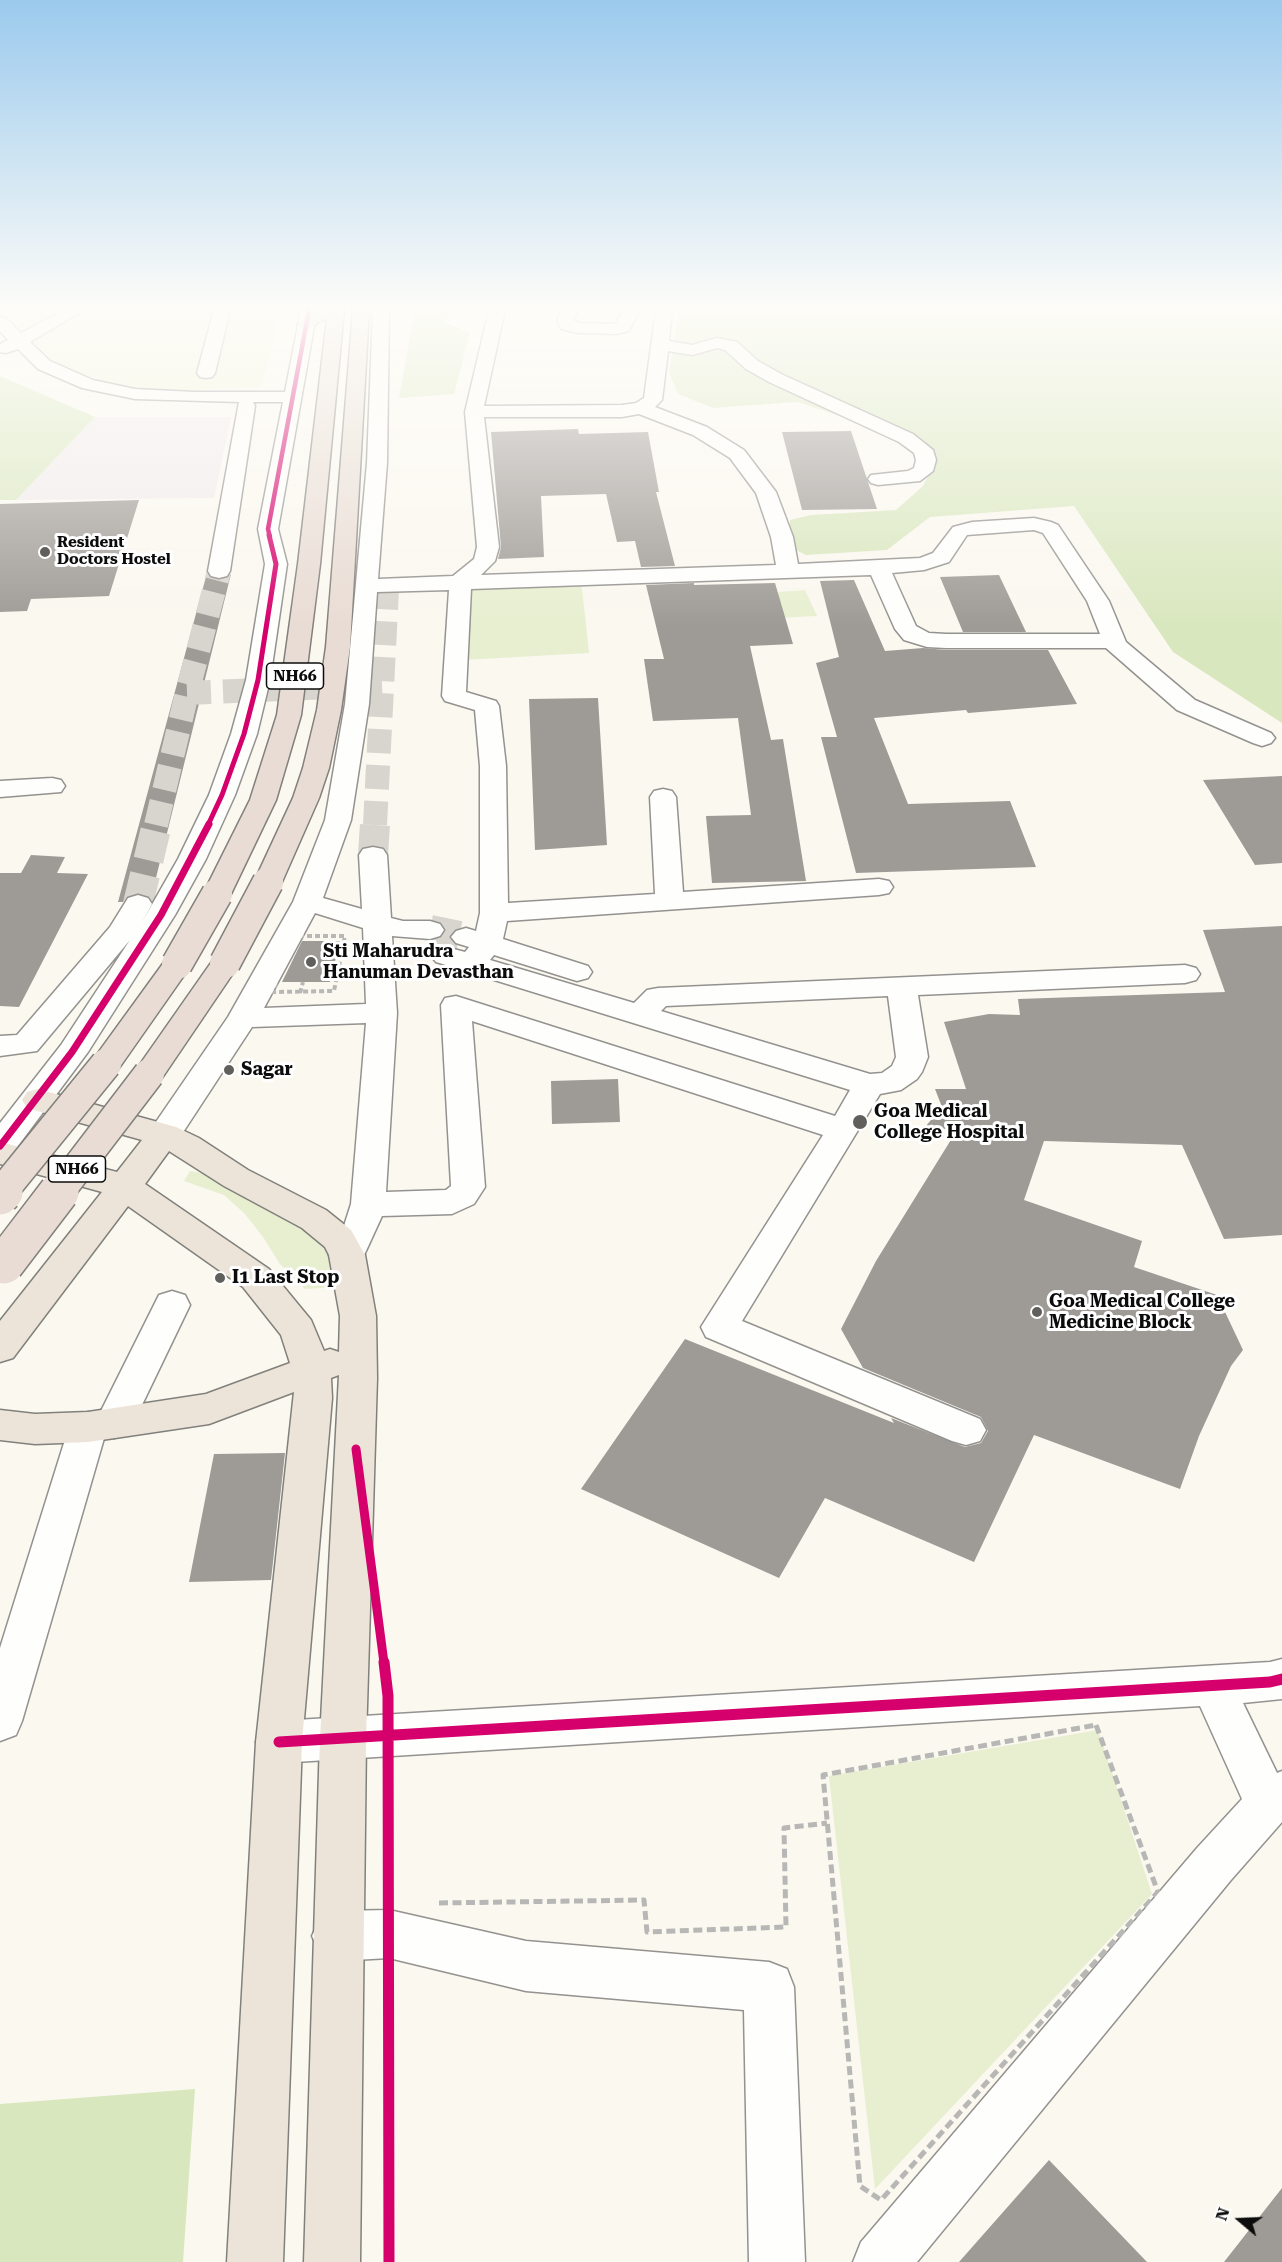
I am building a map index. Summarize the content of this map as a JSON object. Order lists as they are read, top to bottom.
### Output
{
  "streets": {
    "highway": ["NH66"]
  },
  "places": [
    "Resident Doctors Hostel",
    "Sti Maharudra Hanuman Devasthan",
    "Sagar",
    "Goa Medical College Hospital",
    "I1 Last Stop",
    "Goa Medical College Medicine Block"
  ],
  "north": "left"
}
